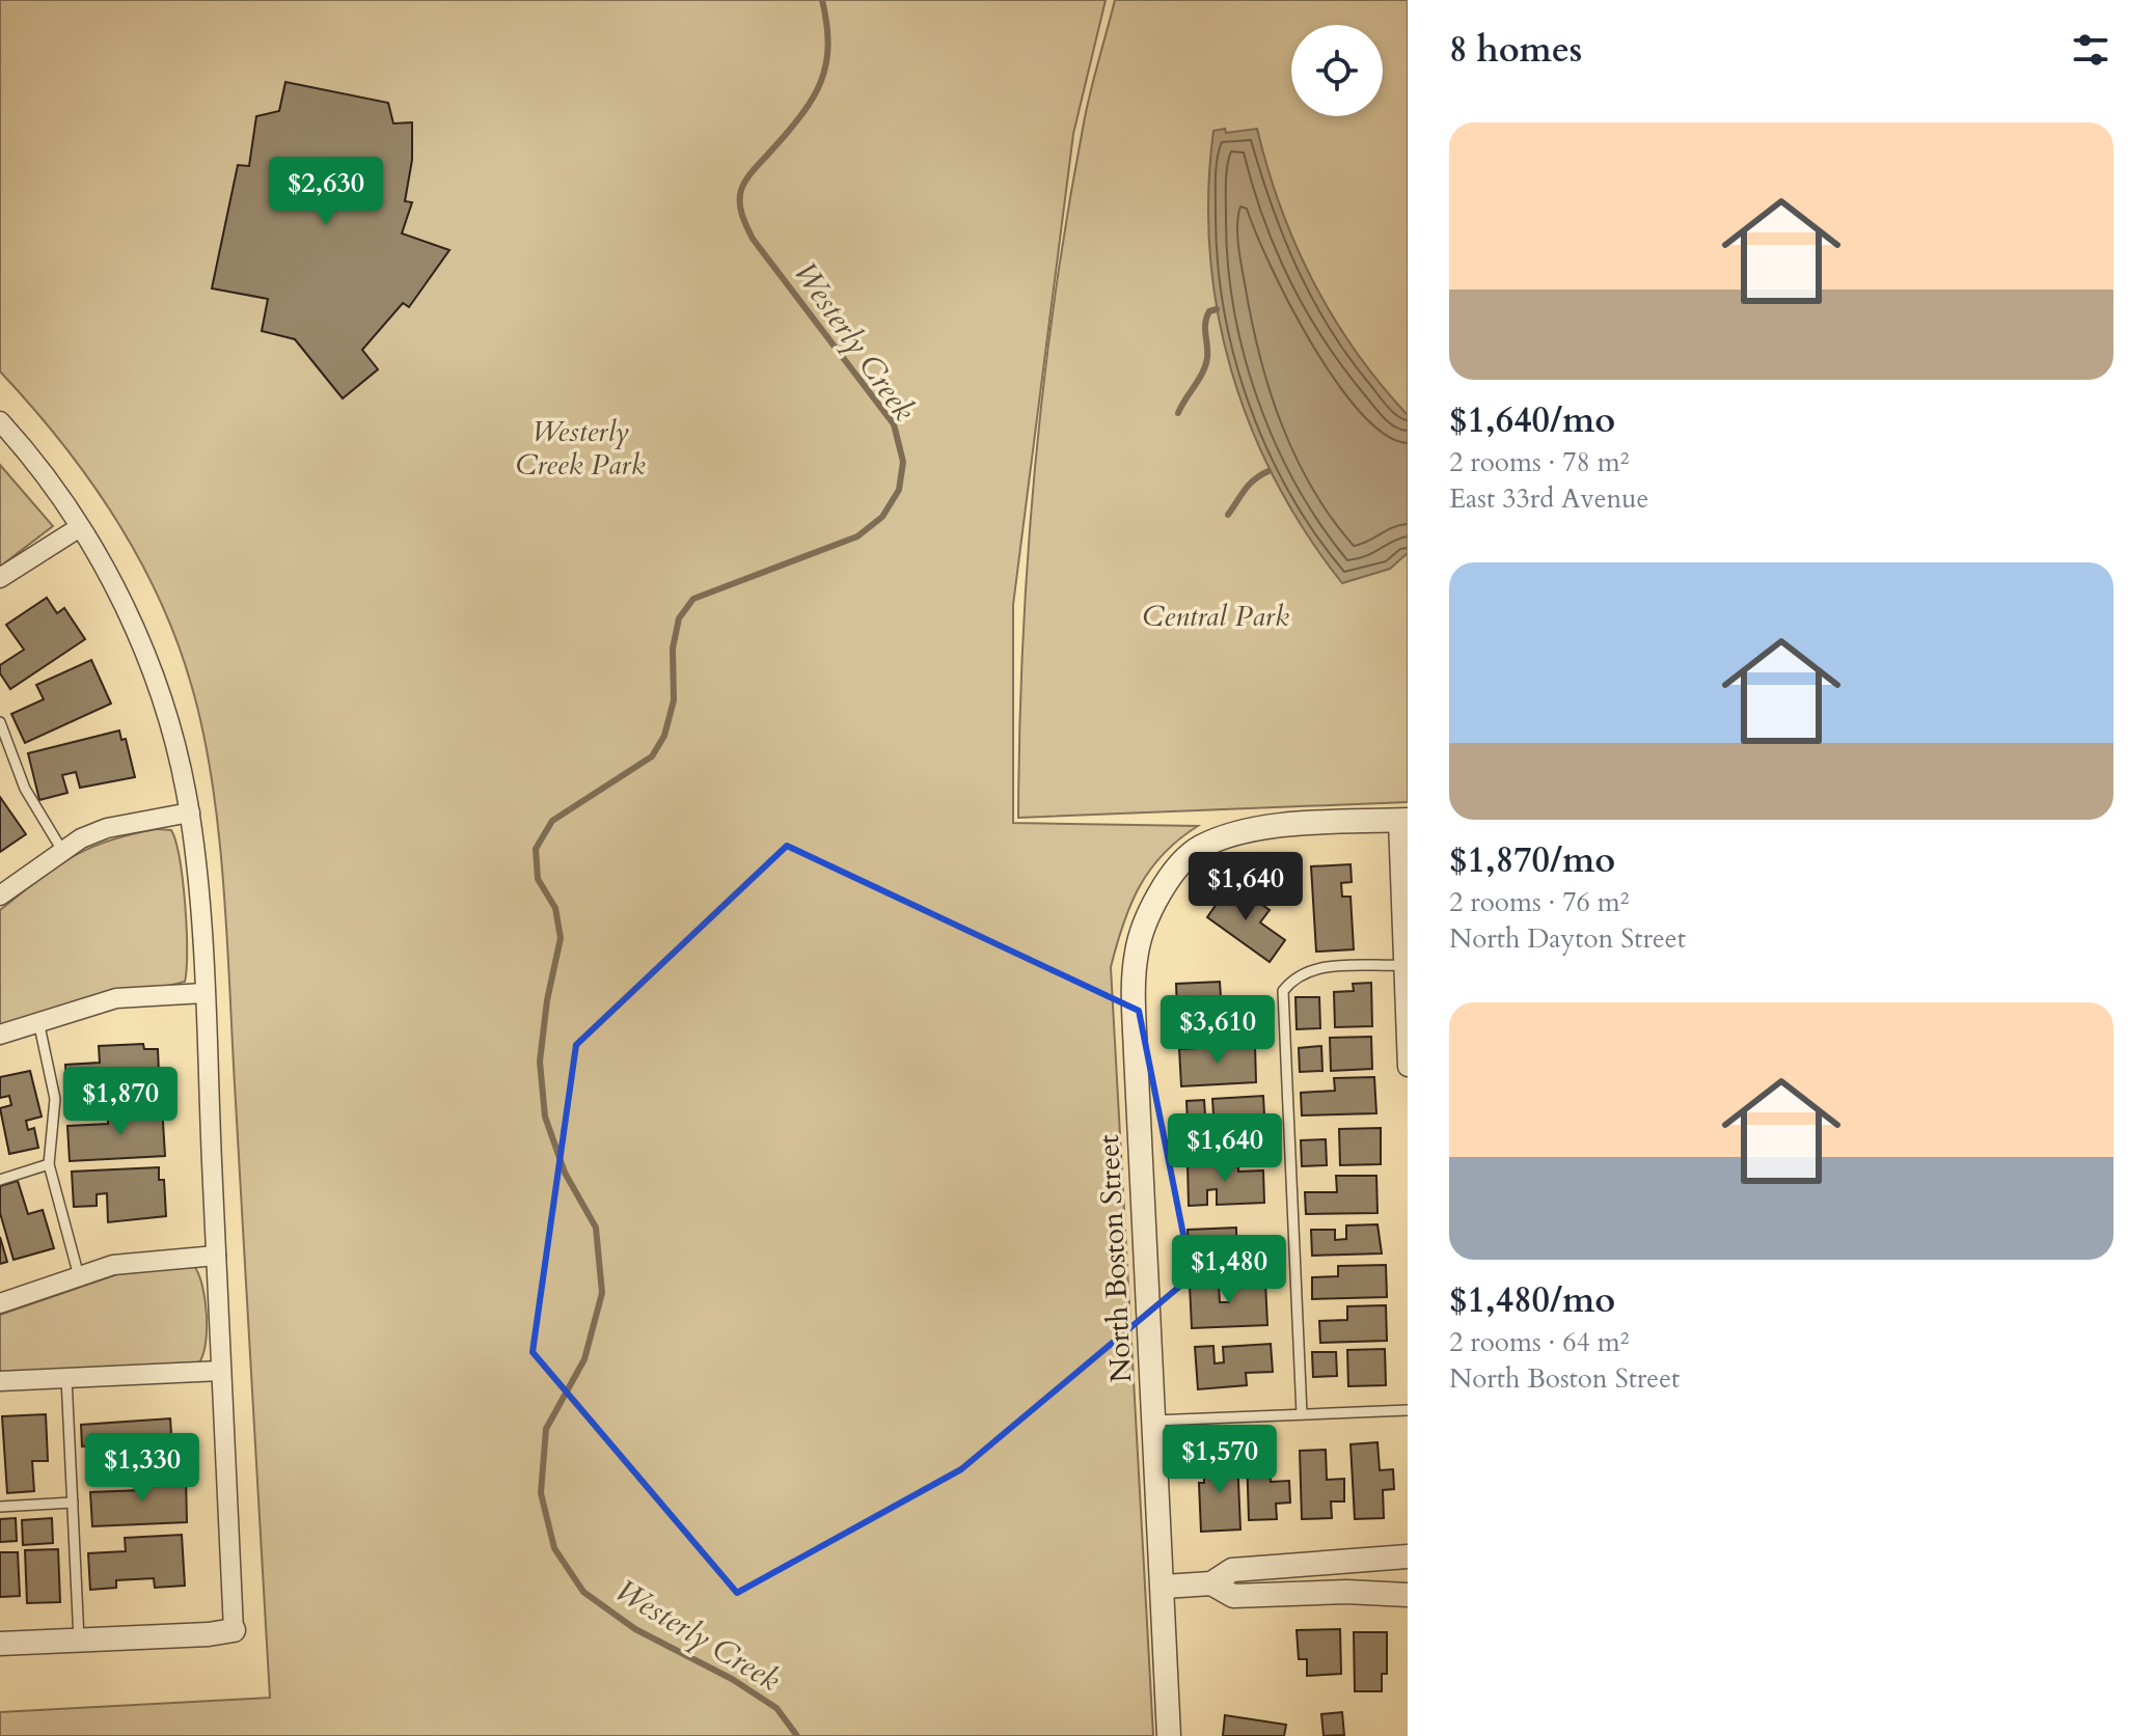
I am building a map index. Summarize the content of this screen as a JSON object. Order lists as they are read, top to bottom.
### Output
{
  "streets": {
    "street": ["North Boston Street"]
  },
  "water": ["Westerly Creek"],
  "parks": ["Westerly Creek Park", "Central Park"],
  "page": {
    "heading": "8 homes",
    "list": [
      {
        "name": "$1,640/mo",
        "note": "2 rooms · 78 m² · East 33rd Avenue"
      },
      {
        "name": "$1,870/mo",
        "note": "2 rooms · 76 m² · North Dayton Street"
      },
      {
        "name": "$1,480/mo",
        "note": "2 rooms · 64 m² · North Boston Street"
      }
    ],
    "price": [
      "$2,630",
      "$1,640",
      "$3,610",
      "$1,870",
      "$1,640",
      "$1,480",
      "$1,570",
      "$1,330"
    ]
  }
}
